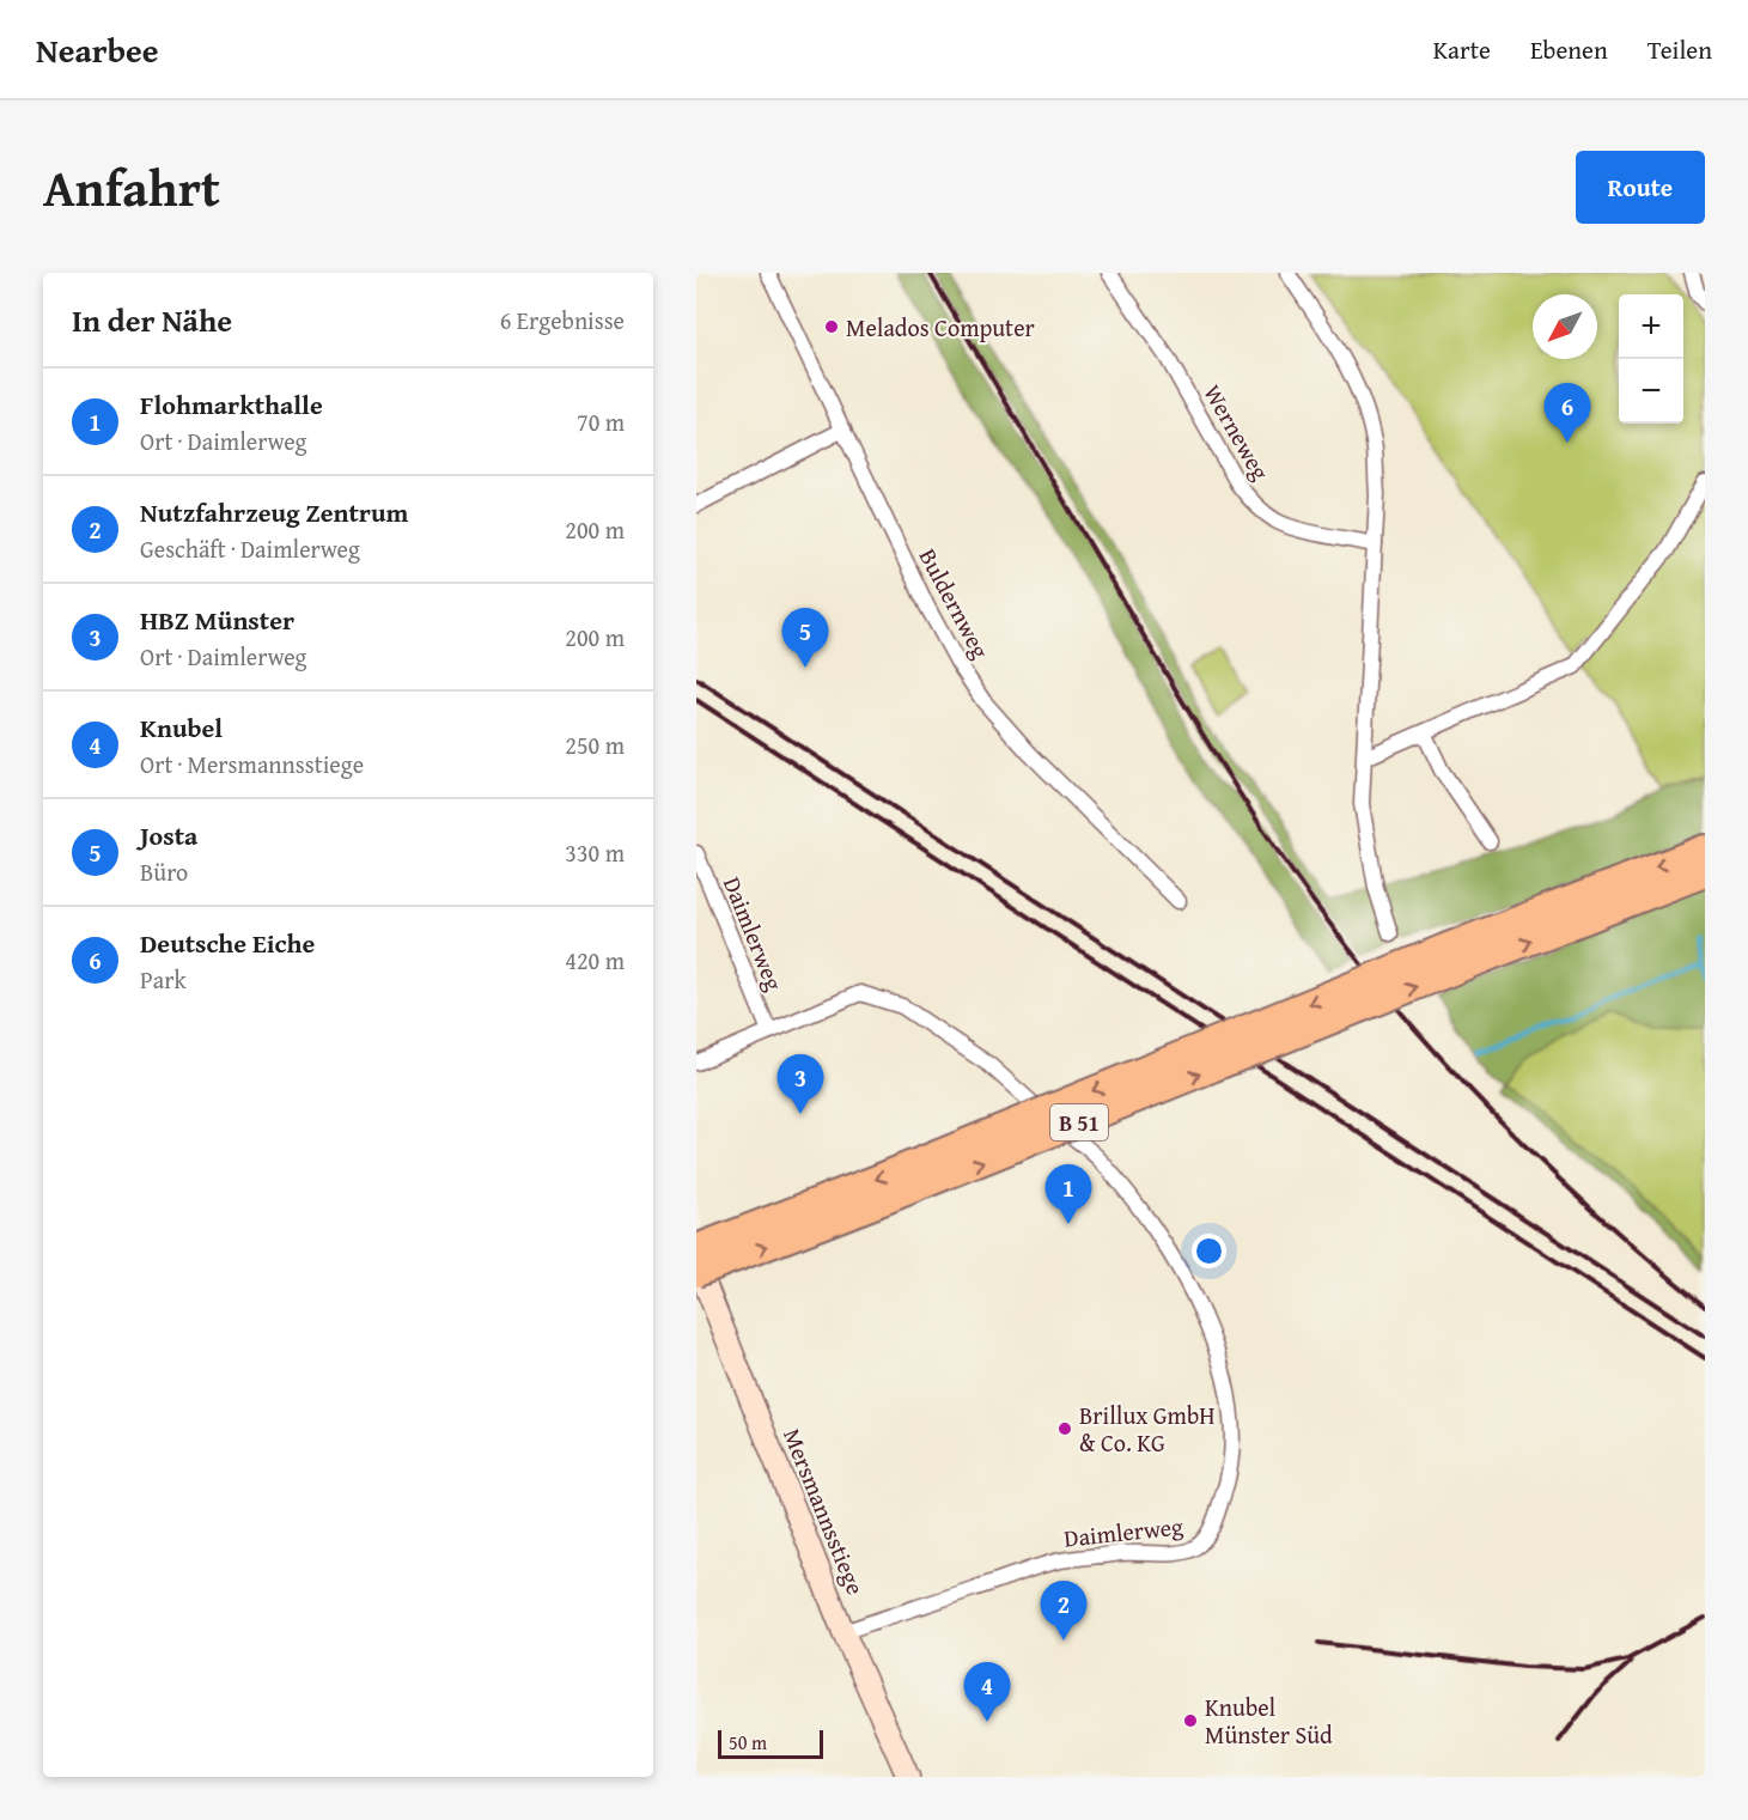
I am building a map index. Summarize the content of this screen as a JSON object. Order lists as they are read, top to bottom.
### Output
{
  "streets": {
    "highway": ["B 51"],
    "street": [
      "Werneweg",
      "Buldernweg",
      "Daimlerweg",
      "Mersmannsstiege"
    ]
  },
  "crossings": [
    ["Daimlerweg", "Mersmannsstiege"]
  ],
  "places": ["Melados Computer", "Brillux GmbH & Co. KG", "Knubel Münster Süd"],
  "scale_bar": "50 m",
  "north": "bottom left",
  "page": {
    "header": "Nearbee",
    "nav": ["Karte", "Ebenen", "Teilen"],
    "title": "Anfahrt",
    "buttons": "Route",
    "heading": ["In der Nähe", "6 Ergebnisse"],
    "map_buttons": ["+", "−"],
    "list": [
      {
        "mark": "1",
        "name": "Flohmarkthalle",
        "note": "Ort · Daimlerweg",
        "value": "70 m"
      },
      {
        "mark": "2",
        "name": "Nutzfahrzeug Zentrum",
        "note": "Geschäft · Daimlerweg",
        "value": "200 m"
      },
      {
        "mark": "3",
        "name": "HBZ Münster",
        "note": "Ort · Daimlerweg",
        "value": "200 m"
      },
      {
        "mark": "4",
        "name": "Knubel",
        "note": "Ort · Mersmannsstiege",
        "value": "250 m"
      },
      {
        "mark": "5",
        "name": "Josta",
        "note": "Büro",
        "value": "330 m"
      },
      {
        "mark": "6",
        "name": "Deutsche Eiche",
        "note": "Park",
        "value": "420 m"
      }
    ],
    "pins": [
      "6",
      "5",
      "3",
      "1",
      "2",
      "4"
    ],
    "scale": "50 m"
  }
}
